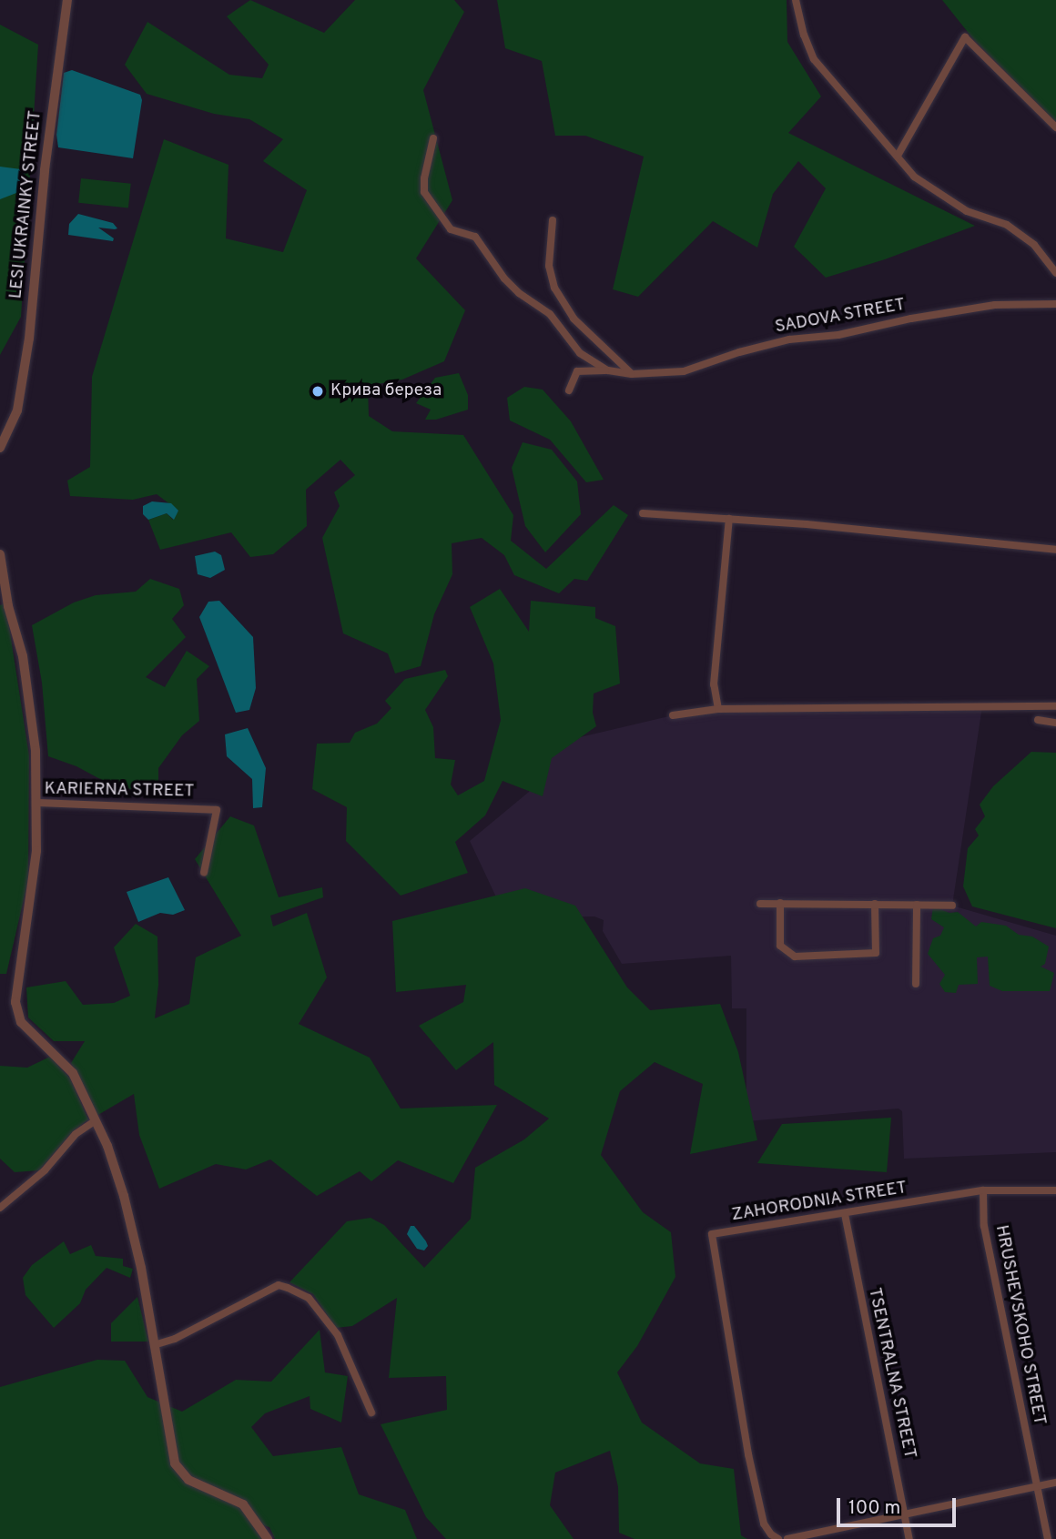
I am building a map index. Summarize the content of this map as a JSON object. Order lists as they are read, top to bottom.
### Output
{
  "streets": {
    "street": [
      "LESI UKRAINKY STREET",
      "SADOVA STREET",
      "KARIERNA STREET",
      "ZAHORODNIA STREET",
      "HRUSHEVSKOHO STREET",
      "TSENTRALNA STREET"
    ]
  },
  "crossings": [
    ["ZAHORODNIA STREET", "HRUSHEVSKOHO STREET"],
    ["ZAHORODNIA STREET", "TSENTRALNA STREET"]
  ],
  "places": ["Крива береза"],
  "scale_bar": "100 m"
}
